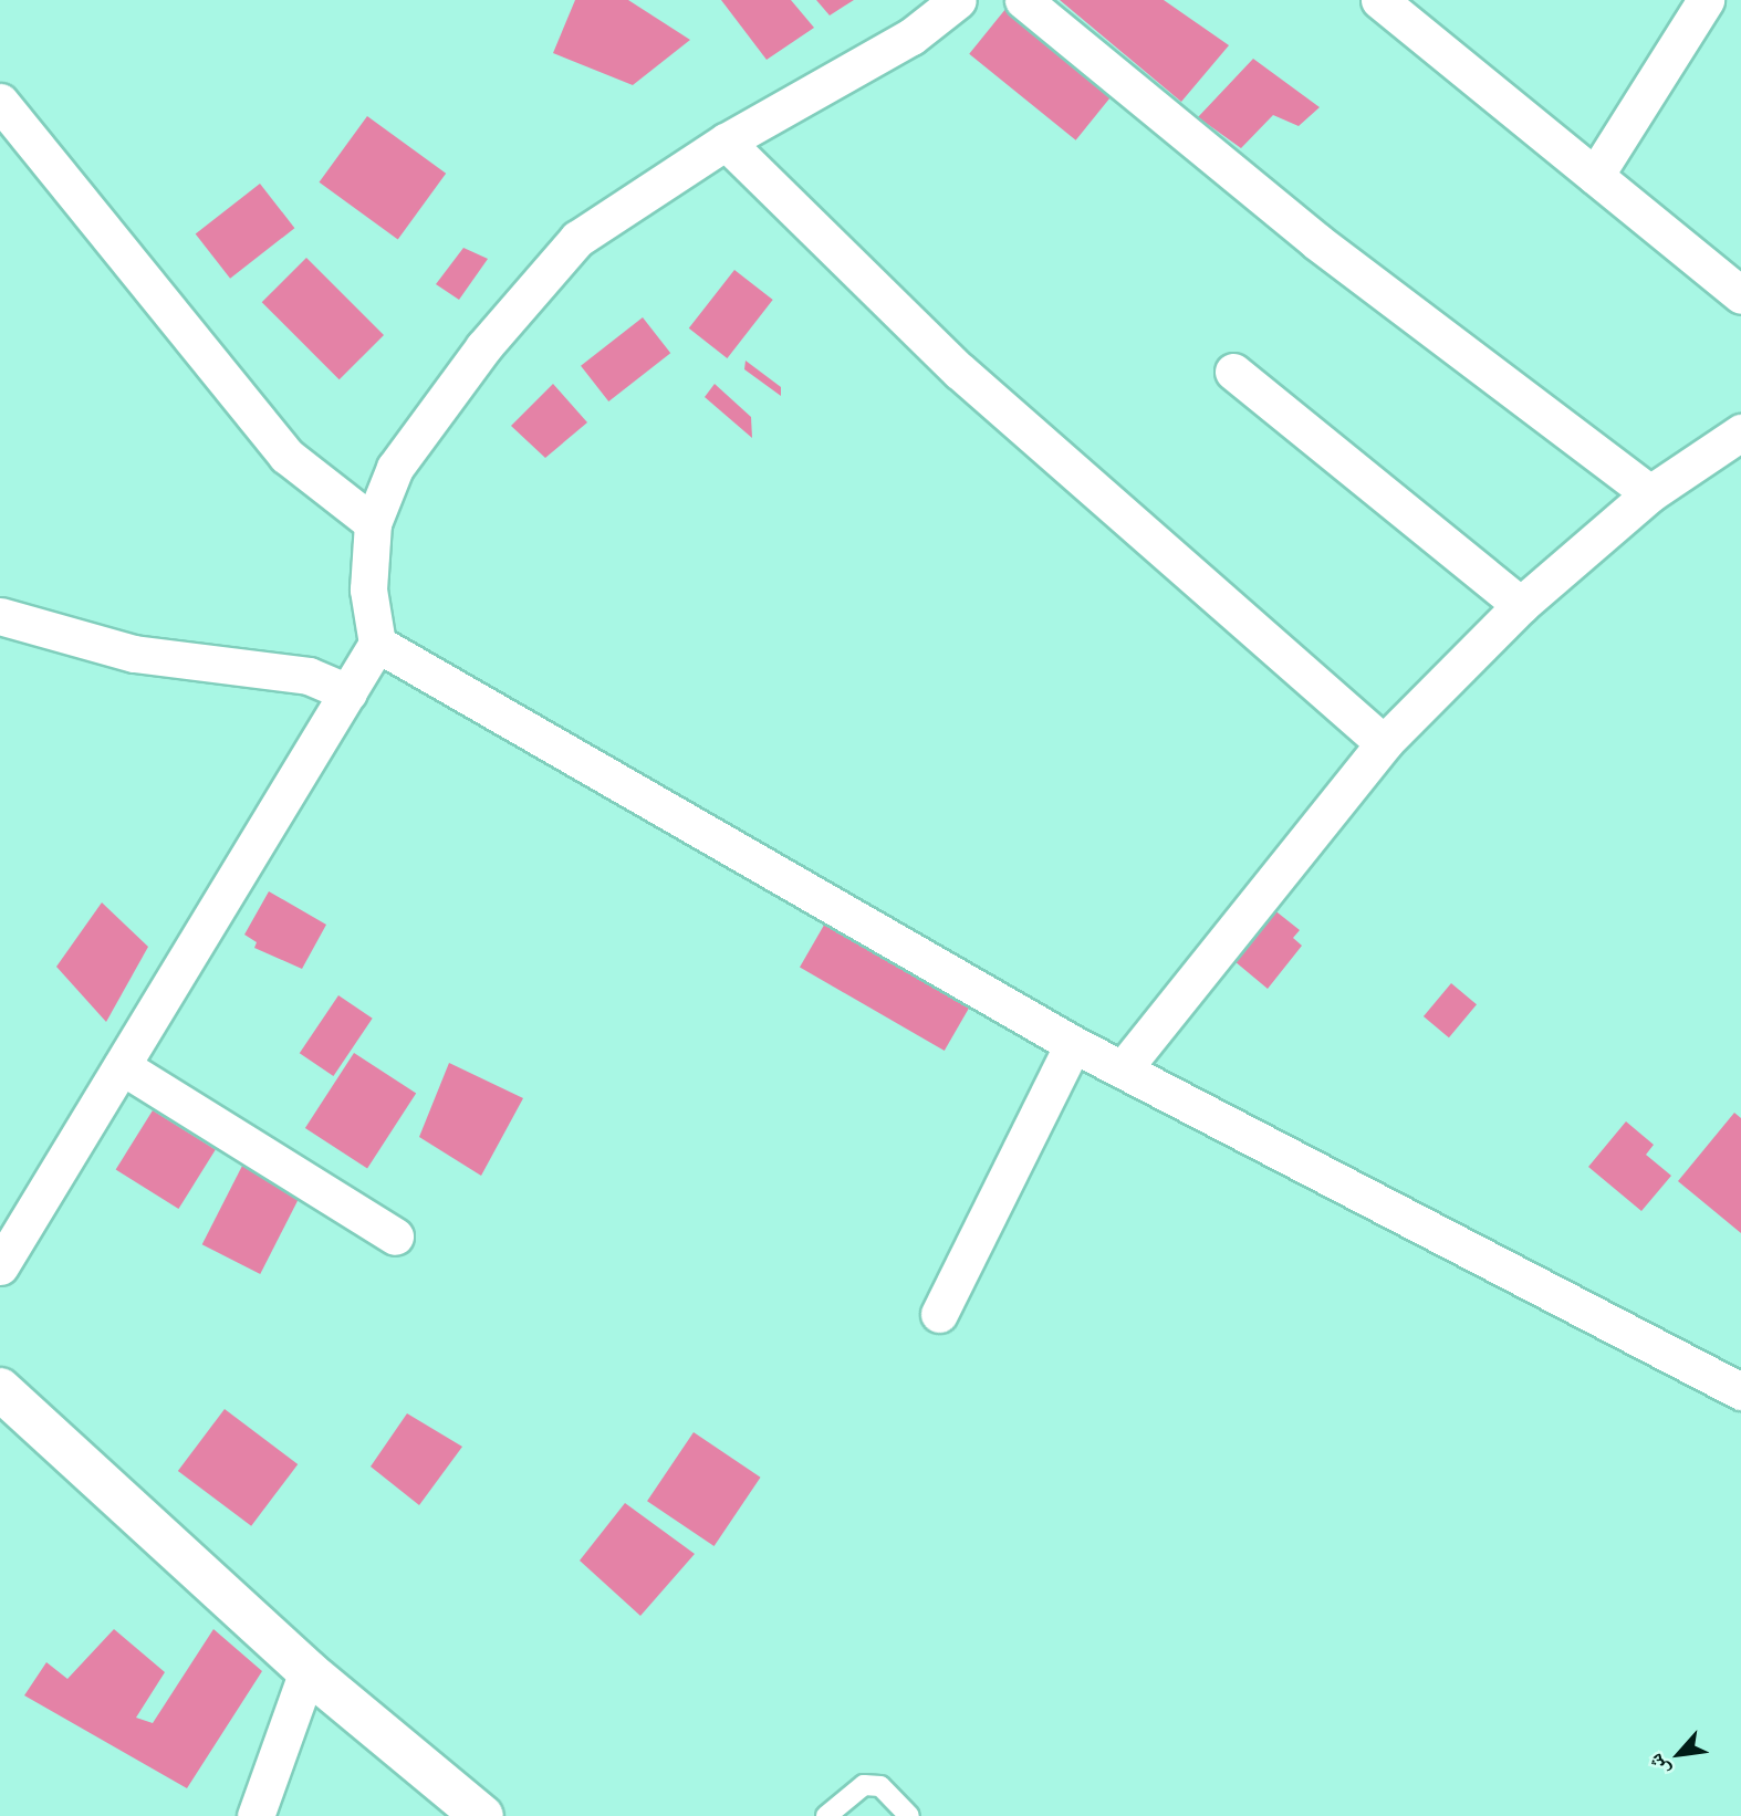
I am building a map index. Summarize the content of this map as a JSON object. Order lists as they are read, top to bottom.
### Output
{
  "north": "bottom left"
}
